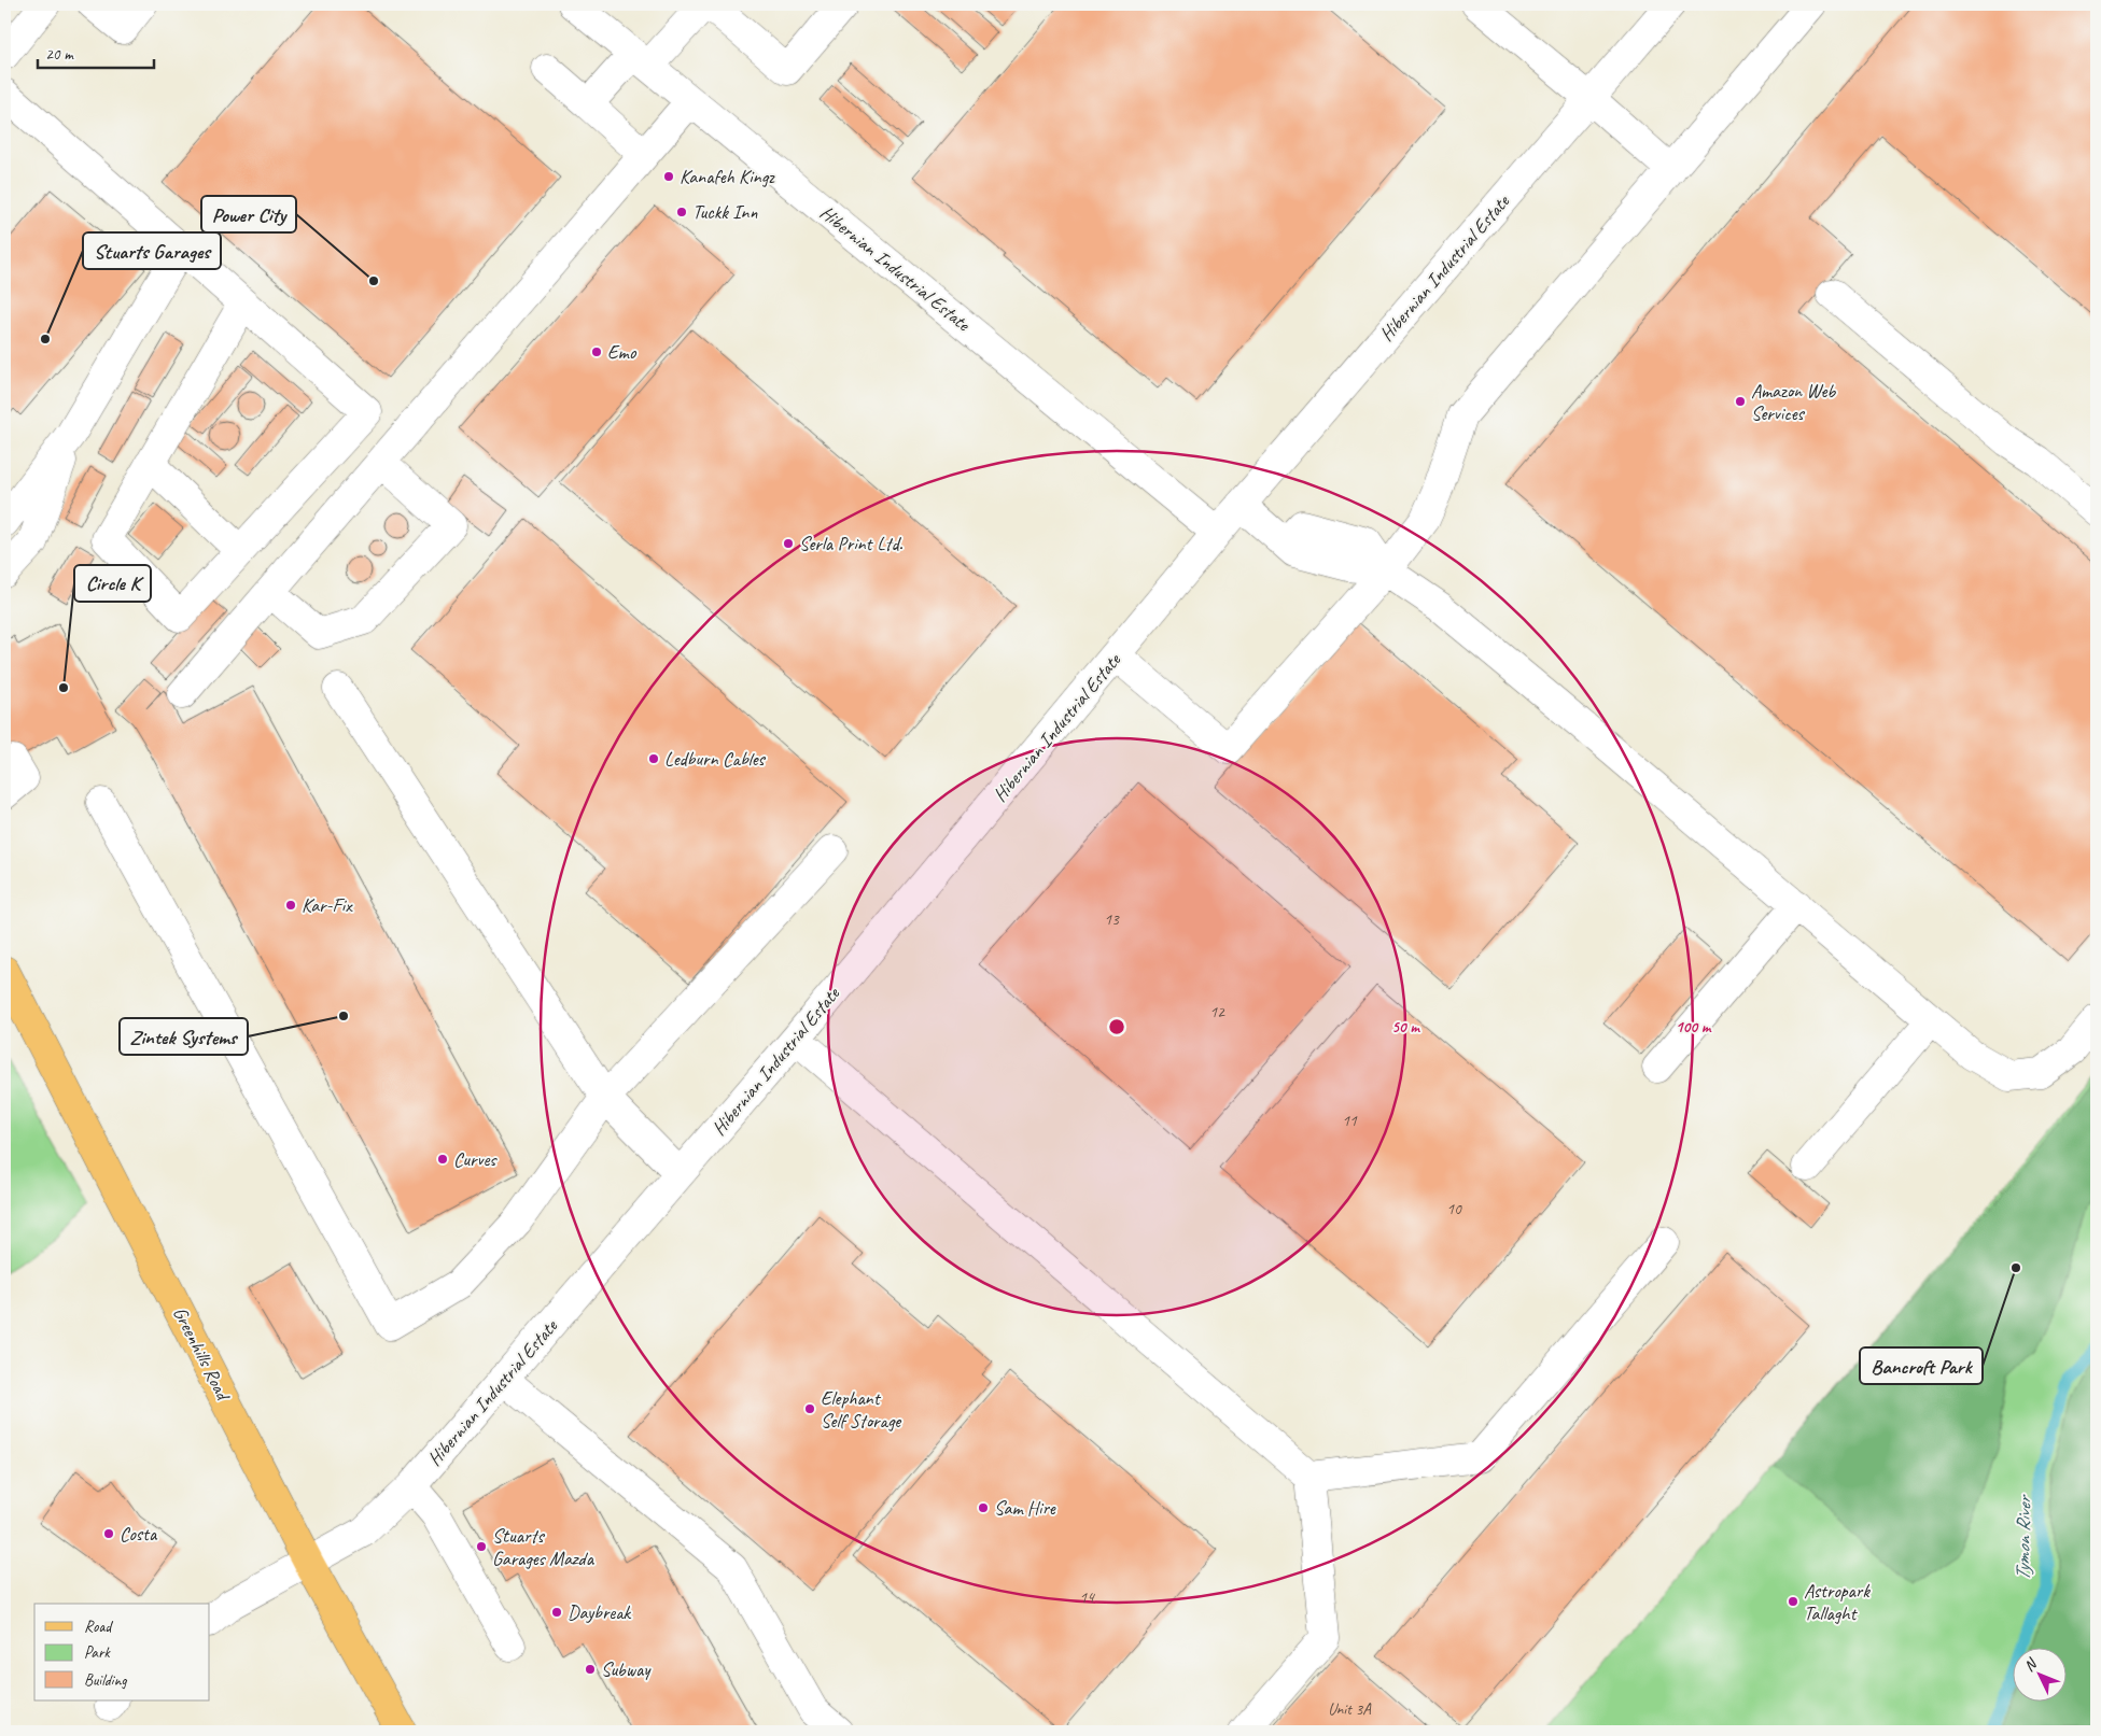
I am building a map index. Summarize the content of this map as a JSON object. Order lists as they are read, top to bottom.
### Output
{
  "streets": {
    "main road": ["Greenhills Road"],
    "street": ["Hibernian Industrial Estate"]
  },
  "crossings": [
    ["Hibernian Industrial Estate", "Greenhills Road"]
  ],
  "water": ["Tymon River"],
  "places": [
    "Kanafeh Kingz",
    "Tuckk Inn",
    "Power City",
    "Stuarts Garages",
    "Emo",
    "Amazon Web Services",
    "Serla Print Ltd.",
    "Circle K",
    "Ledburn Cables",
    "Kar-Fix",
    "Zintek Systems",
    "Curves",
    "Bancroft Park",
    "Elephant Self Storage",
    "Sam Hire",
    "Costa",
    "Stuarts Garages Mazda",
    "Astropark Tallaght",
    "Daybreak",
    "Subway"
  ],
  "house_numbers": [
    "13",
    "12",
    "11",
    "10",
    "14",
    "Unit 3A"
  ],
  "legend": ["Road", "Park", "Building"],
  "scale_bar": "20 m",
  "north": "top left",
  "rings": ["50 m", "100 m"]
}
